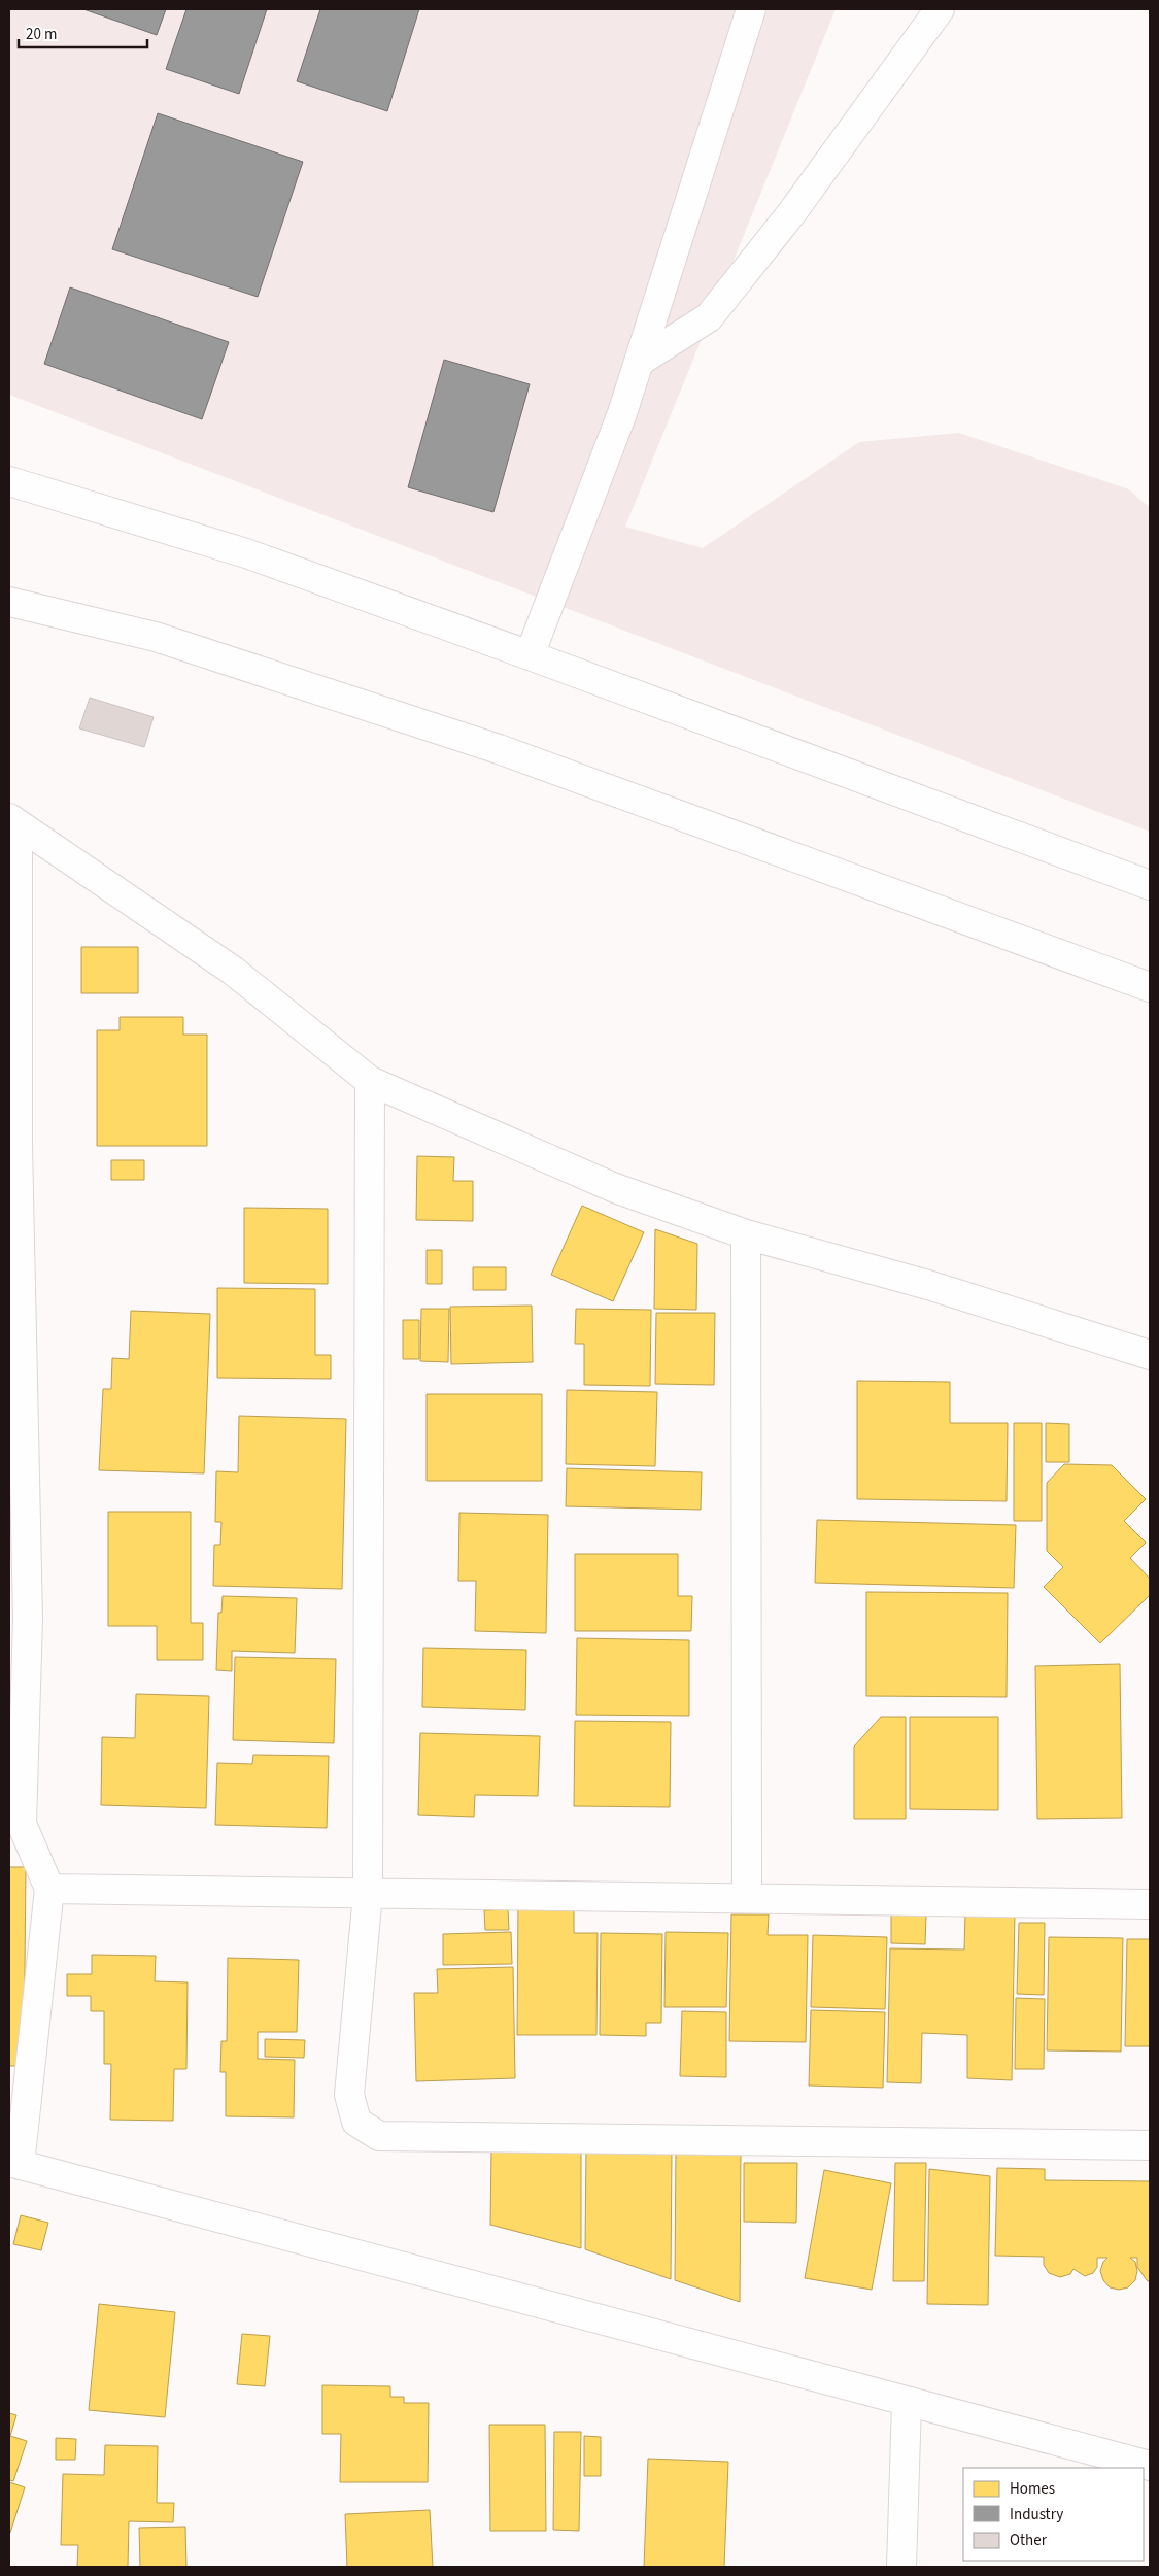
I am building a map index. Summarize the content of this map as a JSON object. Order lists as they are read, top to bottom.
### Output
{
  "legend": ["Homes", "Industry", "Other"],
  "scale_bar": "20 m"
}
